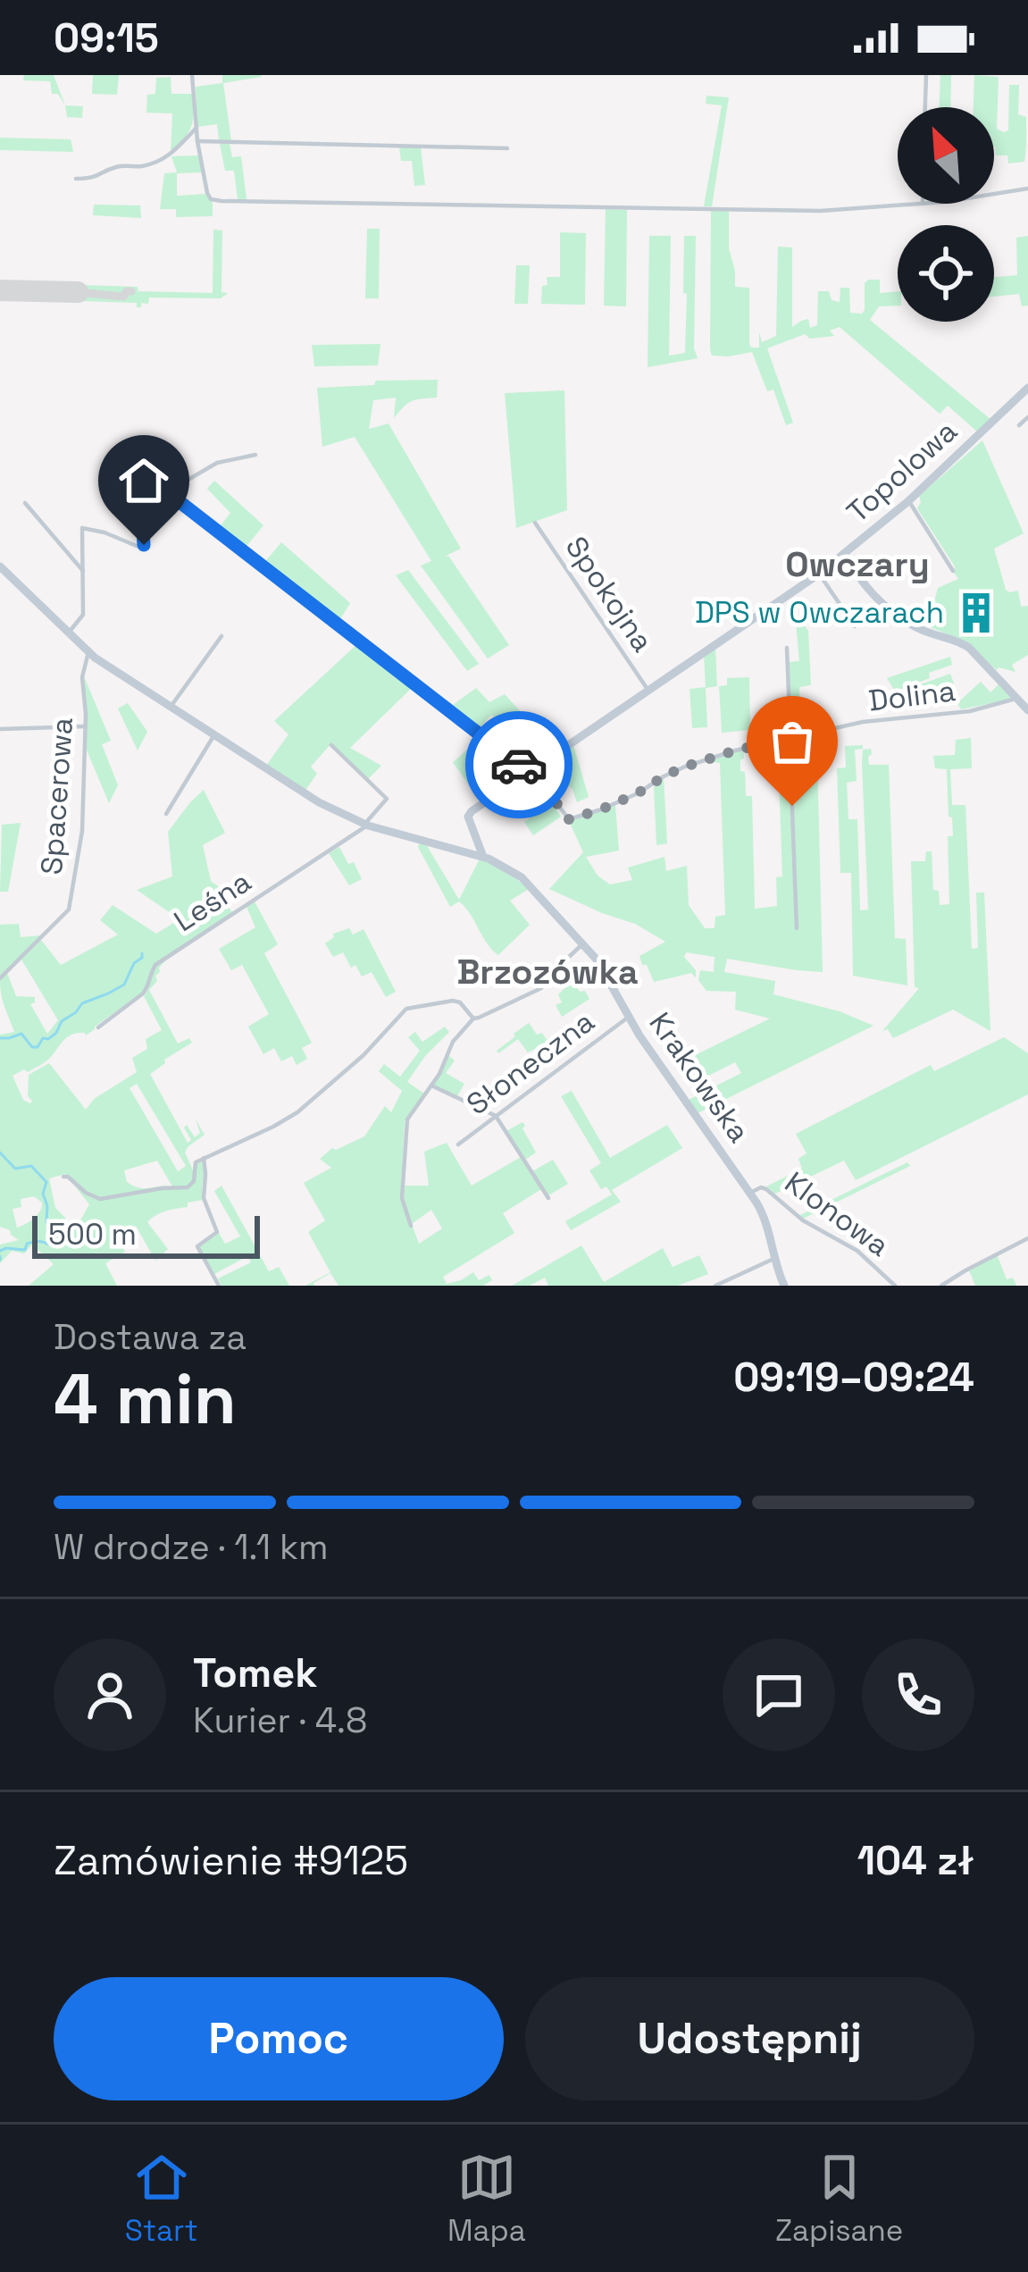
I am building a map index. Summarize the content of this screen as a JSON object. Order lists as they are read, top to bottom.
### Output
{
  "streets": {
    "main road": ["Topolowa", "Krakowska"],
    "street": [
      "Spokojna",
      "Dolina",
      "Spacerowa",
      "Leśna",
      "Słoneczna",
      "Klonowa"
    ]
  },
  "crossings": [
    ["Topolowa", "Spokojna"],
    ["Topolowa", "Dolina"],
    ["Topolowa", "Krakowska"],
    ["Spacerowa", "Krakowska"],
    ["Leśna", "Krakowska"],
    ["Słoneczna", "Krakowska"],
    ["Krakowska", "Klonowa"]
  ],
  "districts": ["Owczary", "Brzozówka"],
  "places": {
    "building": ["DPS w Owczarach"]
  },
  "scale_bar": "500 m",
  "north": "top left",
  "page": {
    "status": "09:15",
    "scale": "500 m",
    "heading": ["4 min", "Dostawa za", "09:19–09:24"],
    "panel": [
      "Tomek",
      "Kurier · 4.8",
      "Zamówienie #9125",
      "104 zł"
    ],
    "bar": "W drodze · 1.1 km",
    "buttons": ["Pomoc", "Udostępnij"],
    "tabs": ["Start", "Mapa", "Zapisane"]
  }
}
